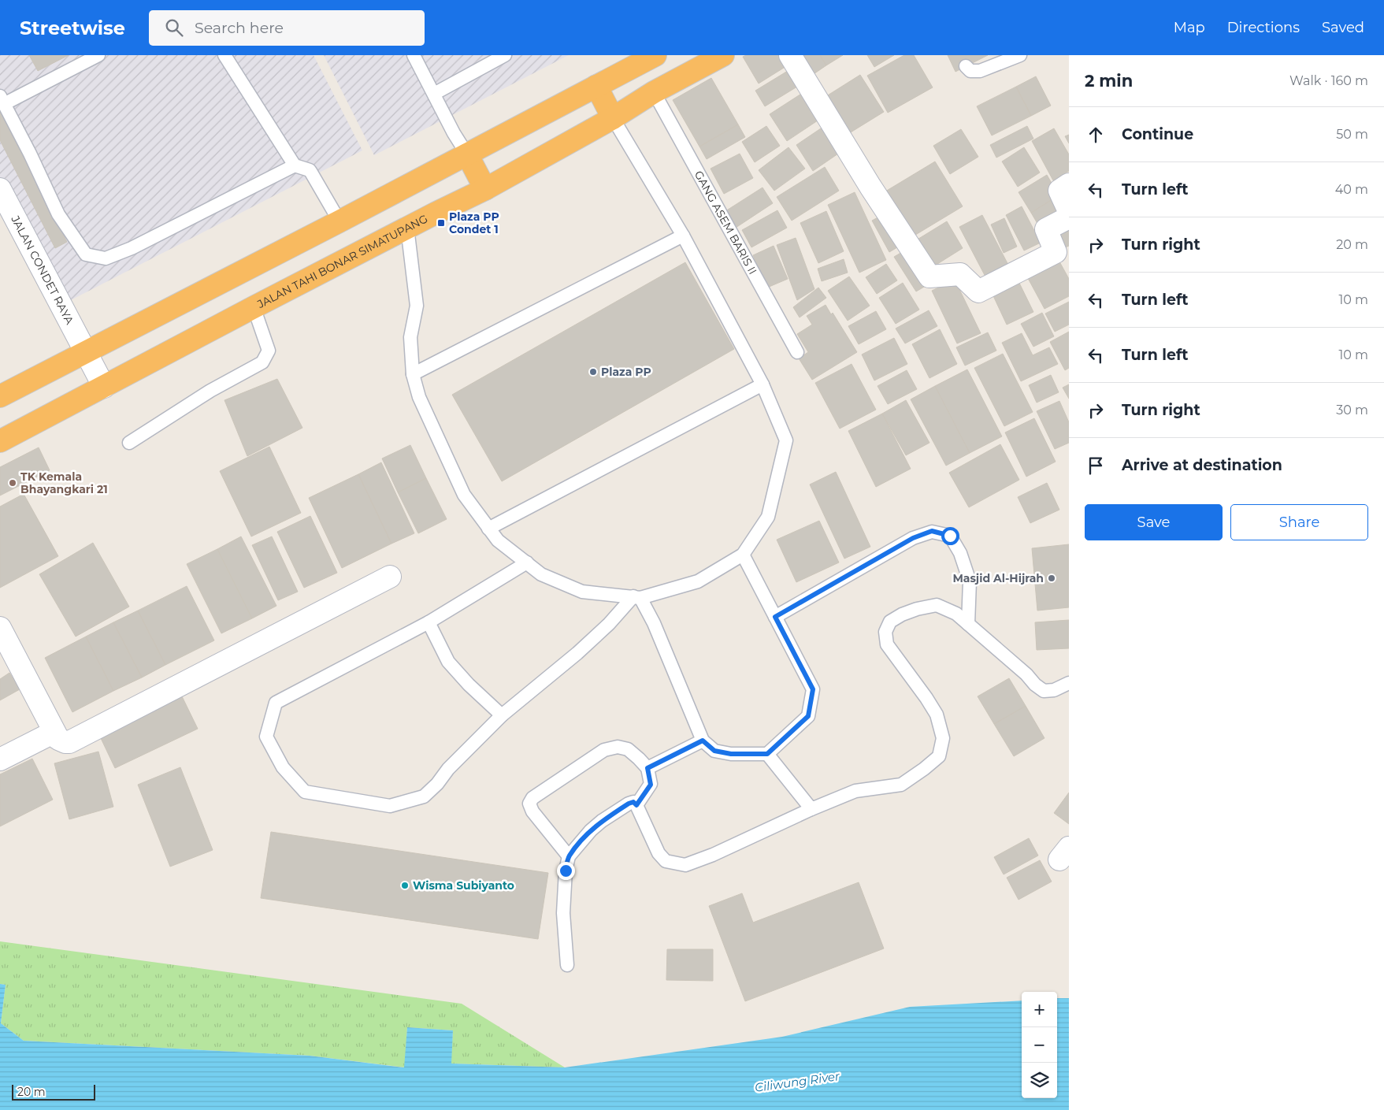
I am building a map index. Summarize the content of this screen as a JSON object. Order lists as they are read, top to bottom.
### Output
{
  "streets": {
    "highway": ["JALAN TAHI BONAR SIMATUPANG"],
    "street": ["JALAN CONDET RAYA"],
    "lane": ["GANG ASEM BARIS II"]
  },
  "crossings": [
    ["GANG ASEM BARIS II", "JALAN TAHI BONAR SIMATUPANG"],
    ["JALAN TAHI BONAR SIMATUPANG", "JALAN CONDET RAYA"]
  ],
  "water": ["Ciliwung River"],
  "places": {
    "transit": ["Plaza PP Condet 1"],
    "other": [
      "Plaza PP",
      "TK Kemala Bhayangkari 21",
      "Masjid Al-Hijrah",
      "Wisma Subiyanto"
    ]
  },
  "scale_bar": "20 m",
  "page": {
    "header": "Streetwise",
    "search": "Search here",
    "nav": ["Map", "Directions", "Saved"],
    "heading": ["2 min", "Walk · 160 m"],
    "list": [
      ["Continue", "50 m"],
      ["Turn left", "40 m"],
      ["Turn right", "20 m"],
      ["Turn left", "10 m"],
      ["Turn left", "10 m"],
      ["Turn right", "30 m"],
      "Arrive at destination"
    ],
    "buttons": ["Save", "Share"],
    "map_buttons": ["+", "−"],
    "scale": "20 m"
  }
}
